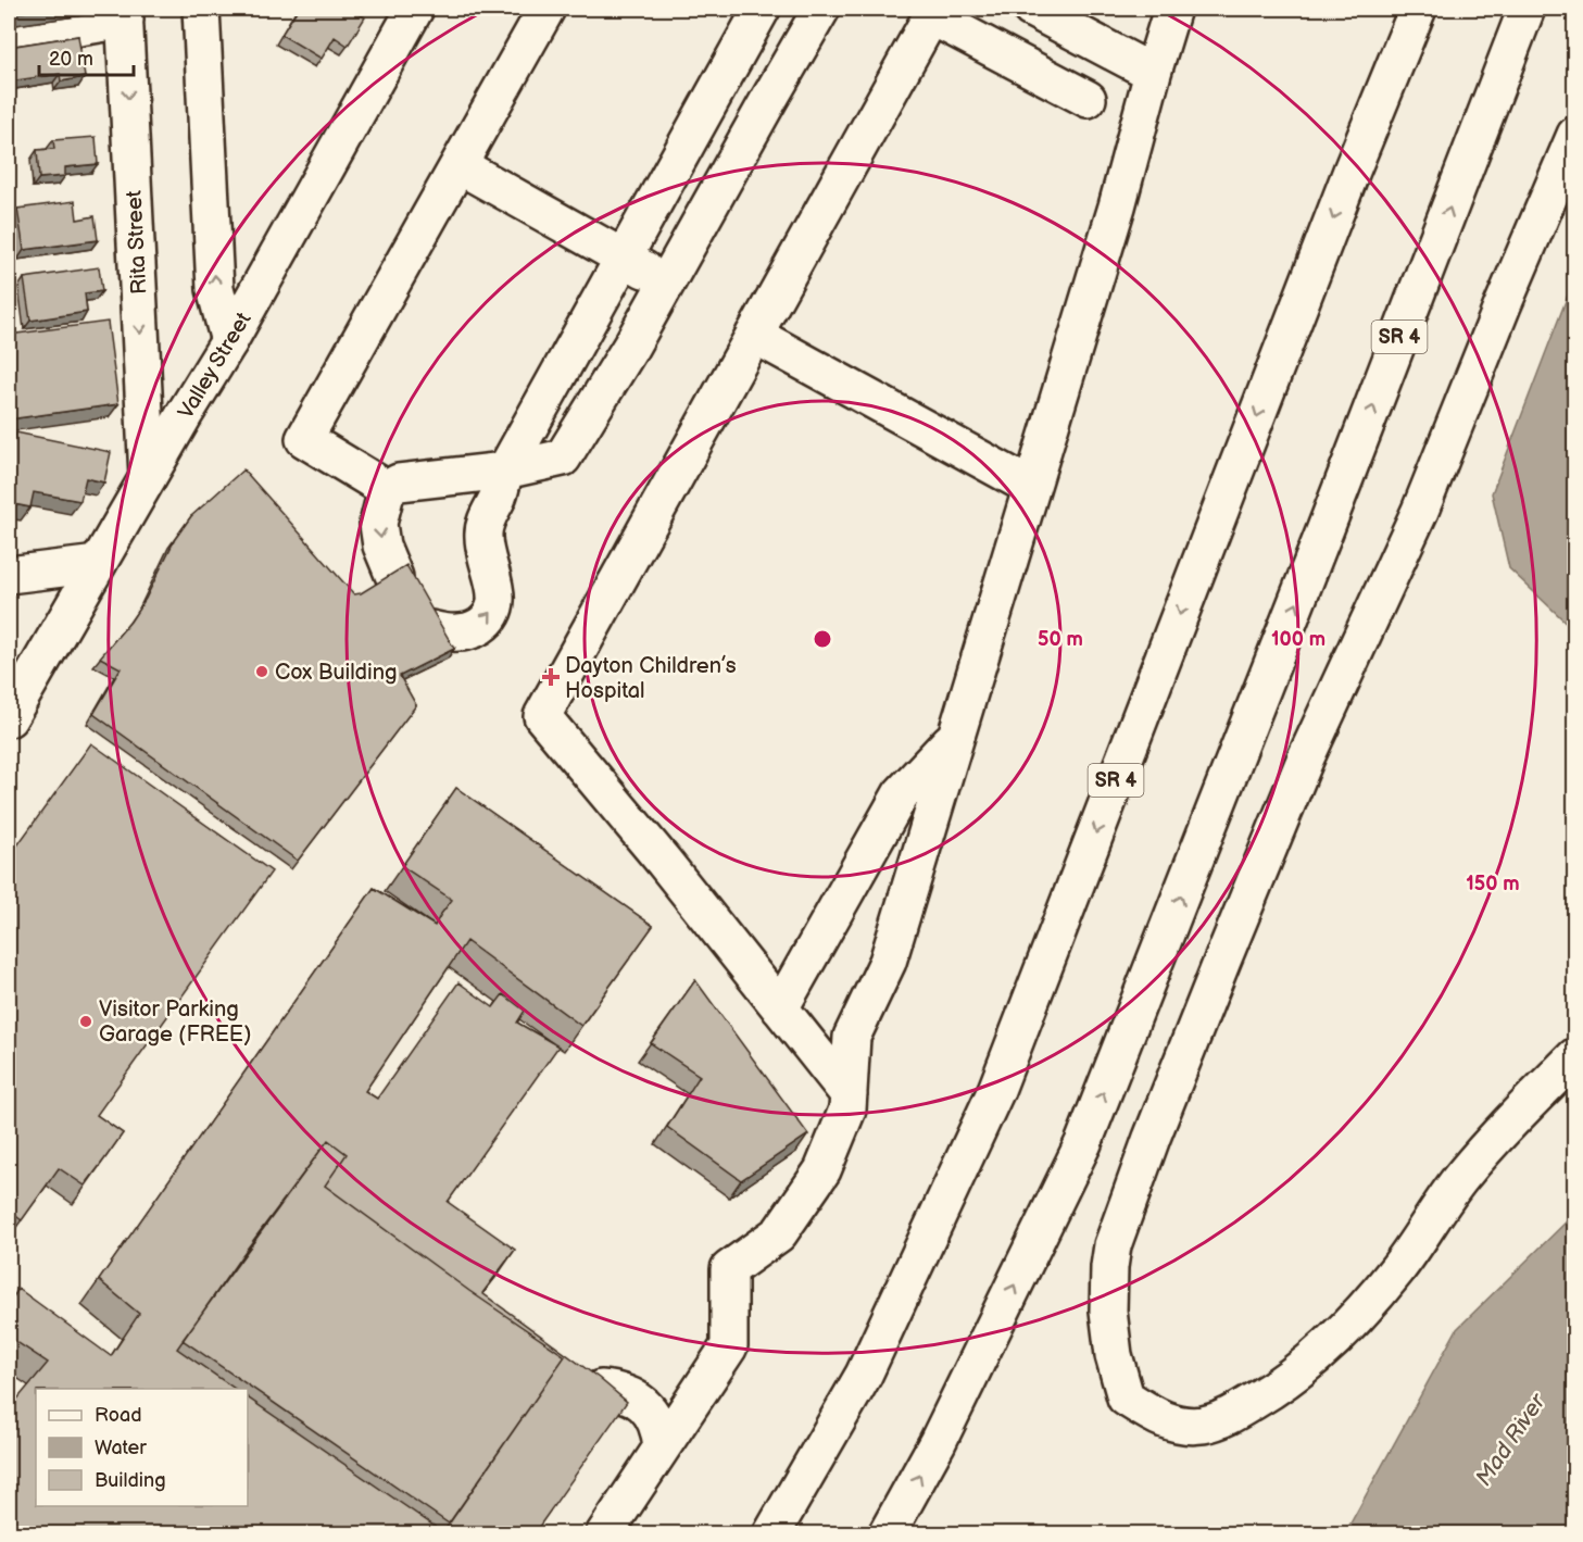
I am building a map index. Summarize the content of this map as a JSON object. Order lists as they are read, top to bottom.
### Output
{
  "streets": {
    "main road": ["Rita Street", "SR 4", "Valley Street"]
  },
  "crossings": [
    ["Rita Street", "Valley Street"]
  ],
  "water": ["Mad River"],
  "places": {
    "other": ["Cox Building", "Visitor Parking Garage (FREE)"],
    "health": ["Dayton Children’s Hospital"]
  },
  "legend": ["Road", "Water", "Building"],
  "scale_bar": "20 m",
  "rings": ["50 m", "100 m", "150 m"]
}
